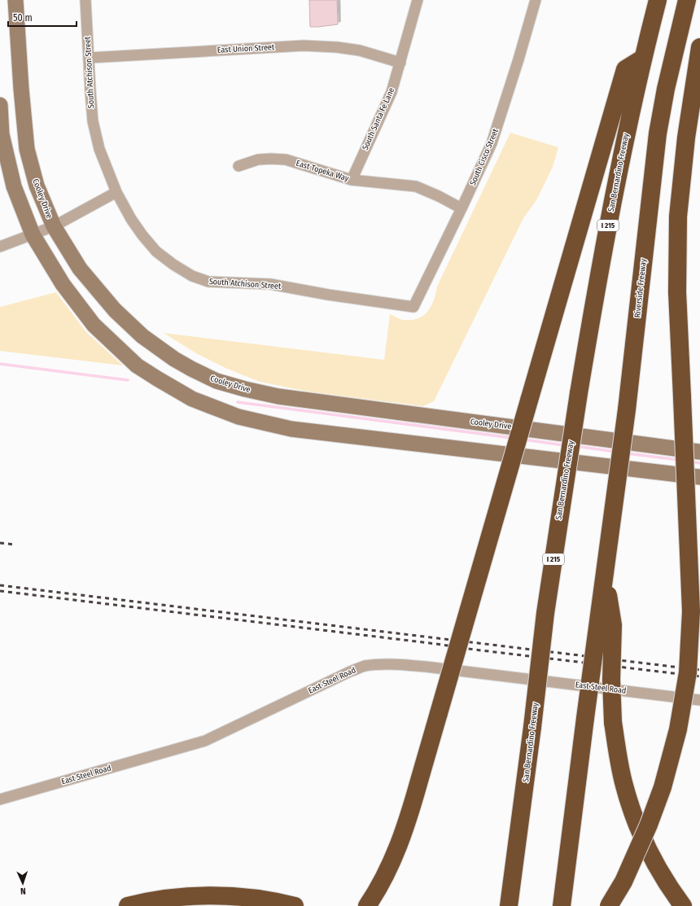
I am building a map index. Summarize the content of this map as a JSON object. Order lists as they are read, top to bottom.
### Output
{
  "streets": {
    "highway": ["San Bernardino Freeway", "I 215", "Riverside Freeway"],
    "street": [
      "East Union Street",
      "South Atchison Street",
      "South Santa Fe Lane",
      "South Cisco Street",
      "East Topeka Way",
      "Cooley Drive",
      "East Steel Road"
    ]
  },
  "crossings": [
    ["East Union Street", "South Atchison Street"],
    ["East Union Street", "South Santa Fe Lane"],
    ["South Atchison Street", "South Cisco Street"],
    ["South Santa Fe Lane", "East Topeka Way"],
    ["South Cisco Street", "East Topeka Way"],
    ["San Bernardino Freeway", "I 215"]
  ],
  "scale_bar": "50 m",
  "north": "bottom"
}
